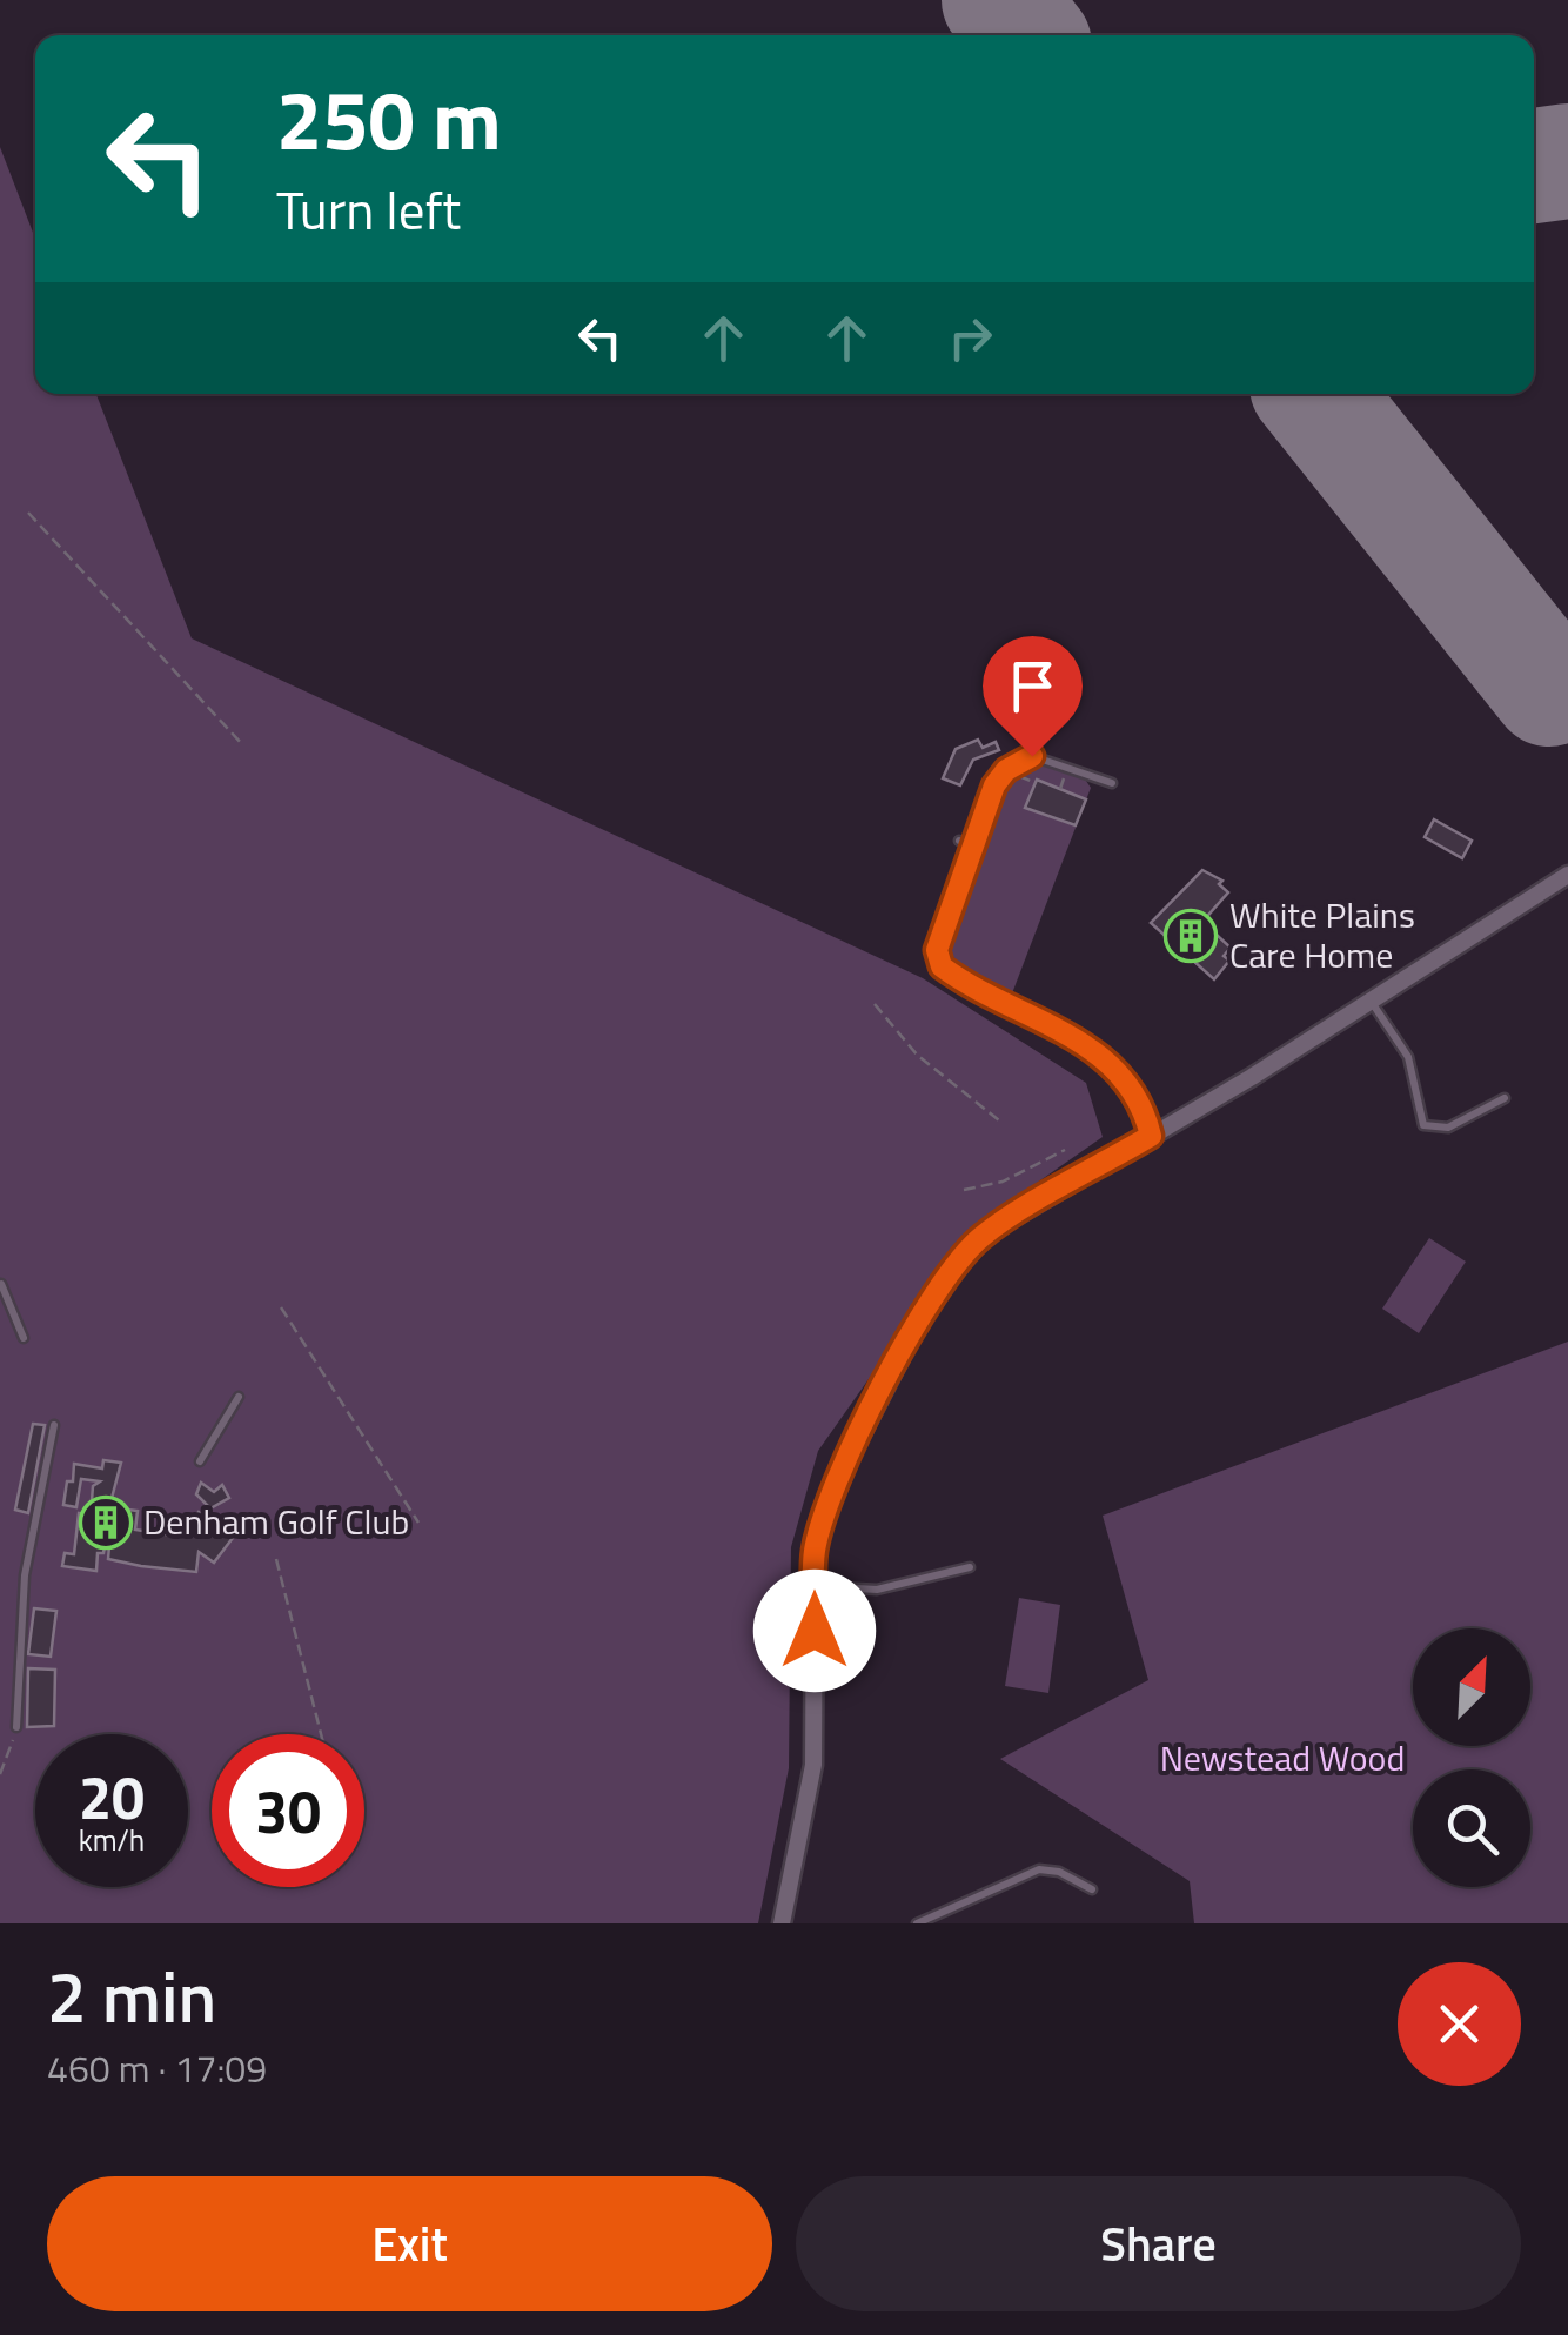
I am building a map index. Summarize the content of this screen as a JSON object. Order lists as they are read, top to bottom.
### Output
{
  "parks": ["Newstead Wood"],
  "places": {
    "building": ["White Plains Care Home", "Denham Golf Club"]
  },
  "north": "top right",
  "page": {
    "turn": ["250 m", "Turn left"],
    "speed": "20 km/h",
    "limit": "30",
    "heading": ["2 min", "460 m · 17:09"],
    "buttons": ["Exit", "Share"]
  }
}
